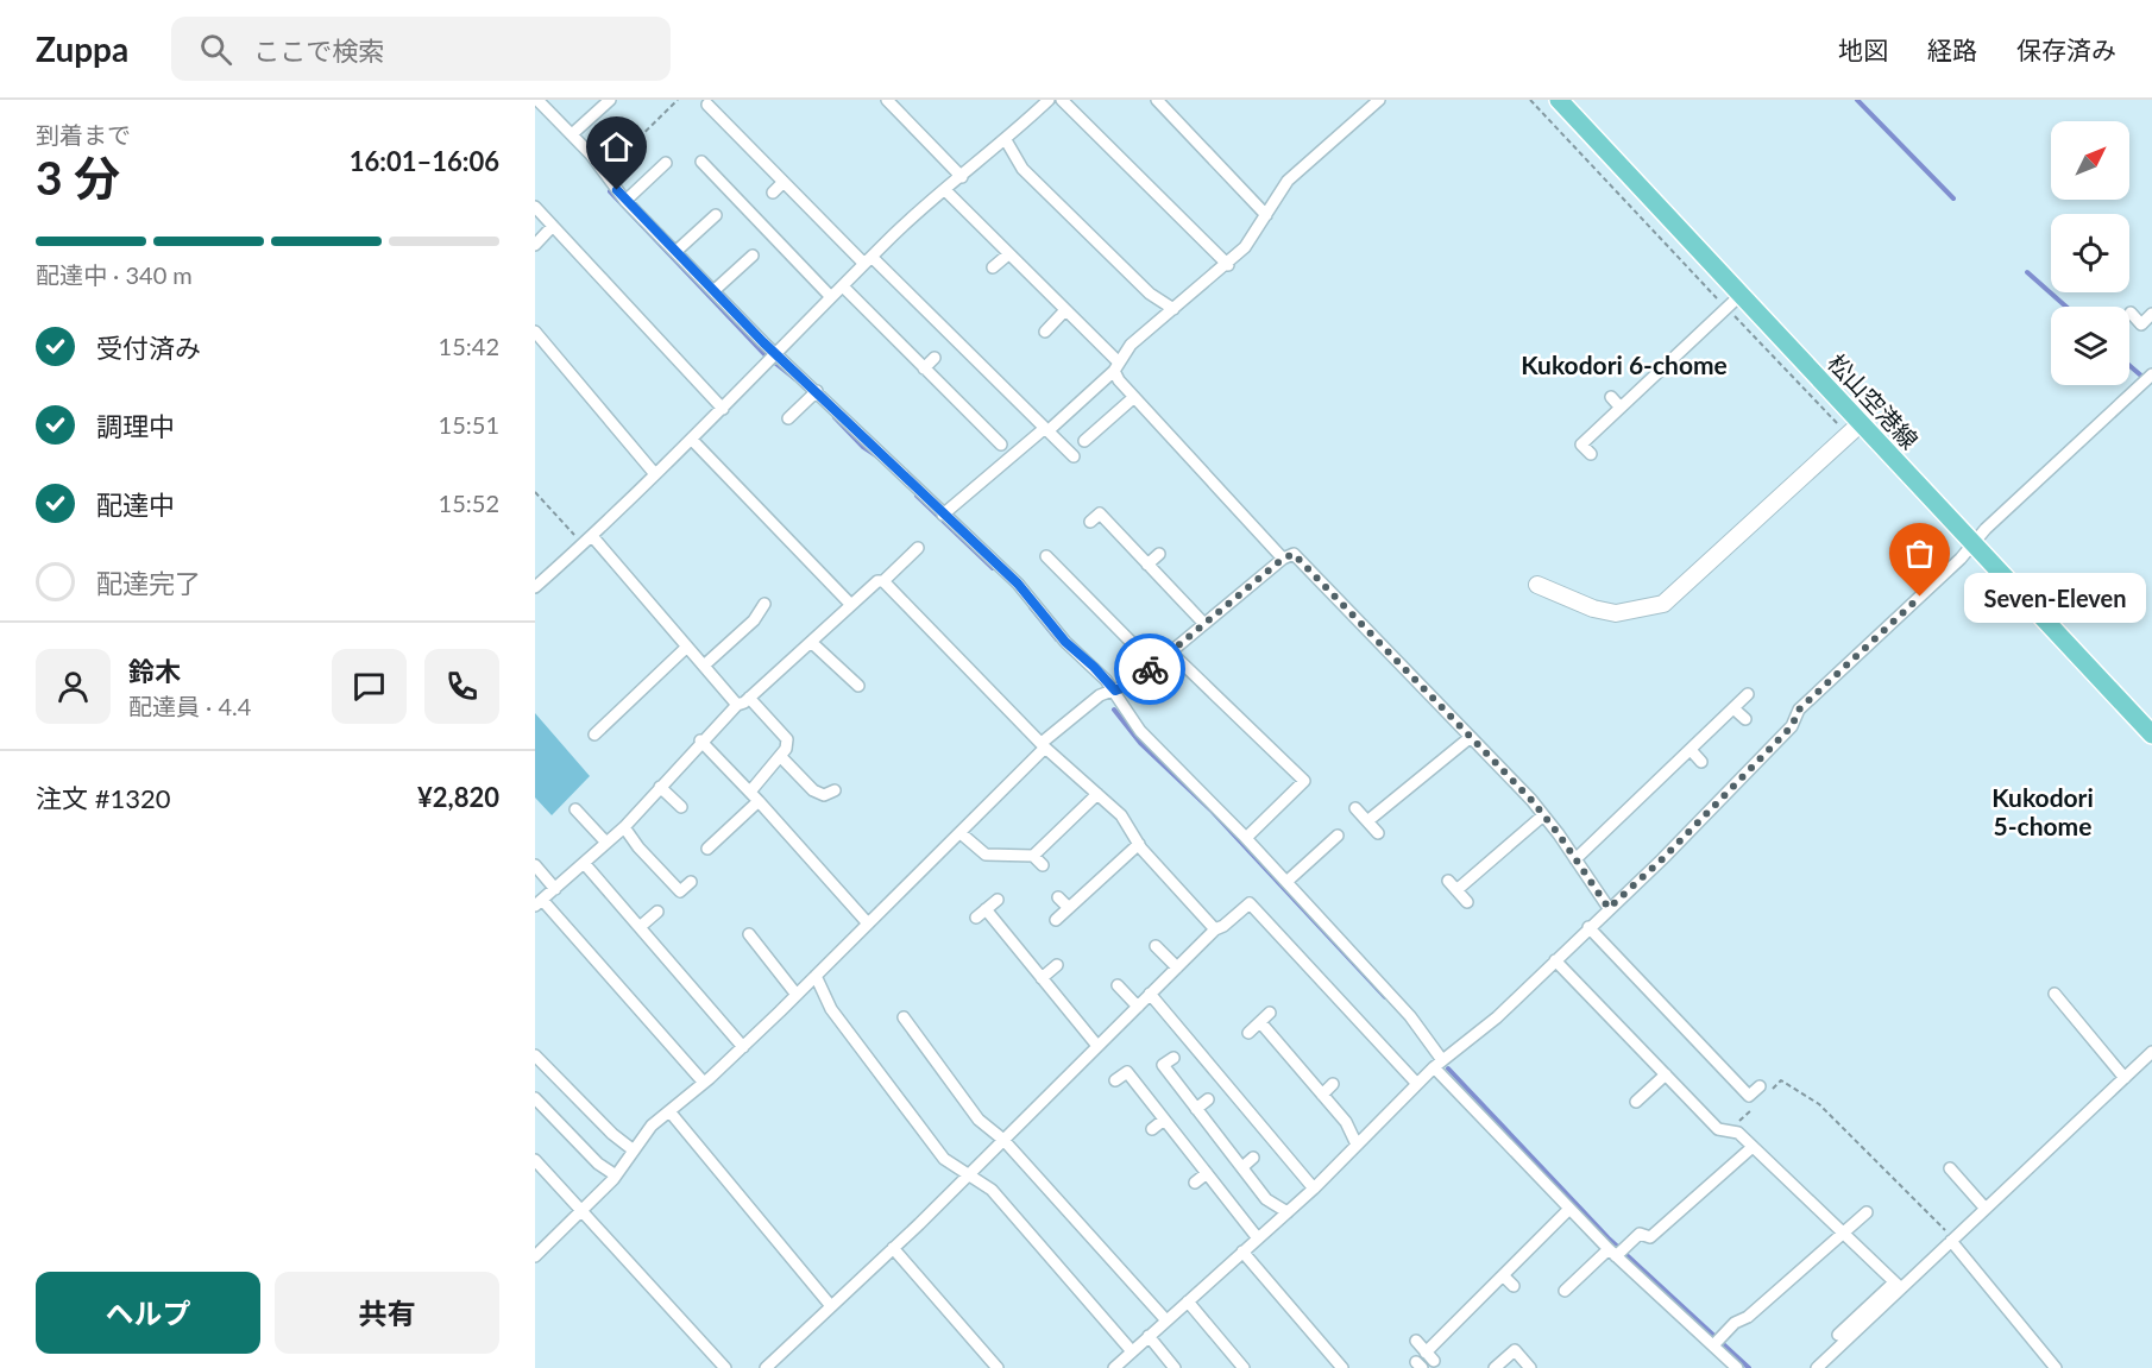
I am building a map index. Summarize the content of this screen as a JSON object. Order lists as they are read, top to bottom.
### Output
{
  "streets": {
    "main road": ["松山空港線"]
  },
  "districts": ["Kukodori 6-chome", "Kukodori 5-chome"],
  "places": ["Seven-Eleven"],
  "north": "top right",
  "page": {
    "header": "Zuppa",
    "search": "ここで検索",
    "nav": ["地図", "経路", "保存済み"],
    "heading": ["3 分", "到着まで", "16:01–16:06"],
    "panel": [
      "鈴木",
      "配達員 · 4.4",
      "注文 #1320",
      "¥2,820"
    ],
    "bar": "配達中 · 340 m",
    "list": [
      ["受付済み", "15:42"],
      ["調理中", "15:51"],
      ["配達中", "15:52"],
      "配達完了"
    ],
    "bubble": "Seven-Eleven",
    "buttons": ["ヘルプ", "共有"]
  }
}
